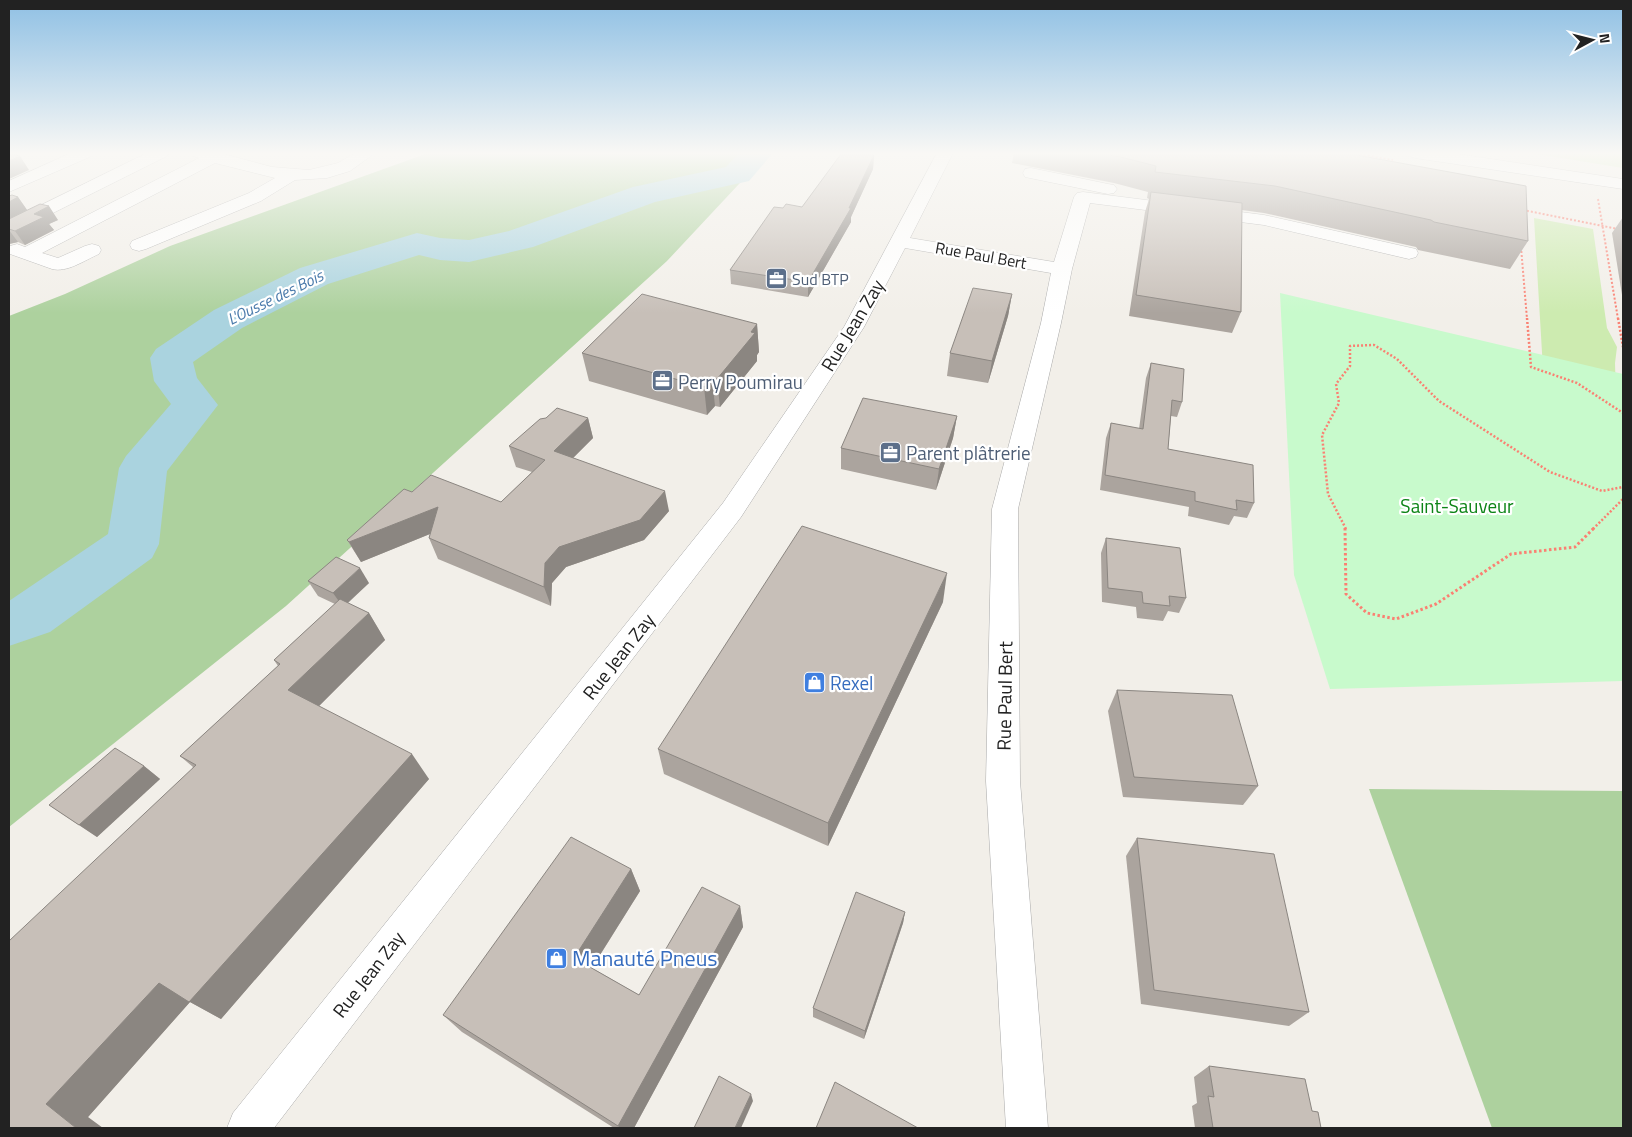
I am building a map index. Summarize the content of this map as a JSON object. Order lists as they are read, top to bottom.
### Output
{
  "streets": {
    "street": ["Rue Paul Bert", "Rue Jean Zay"]
  },
  "crossings": [
    ["Rue Paul Bert", "Rue Jean Zay"]
  ],
  "water": ["L'Ousse des Bois"],
  "parks": ["Saint-Sauveur"],
  "places": {
    "office": ["Sud BTP", "Perry Poumirau", "Parent plâtrerie"],
    "shop": ["Rexel", "Manauté Pneus"]
  },
  "north": "right"
}
